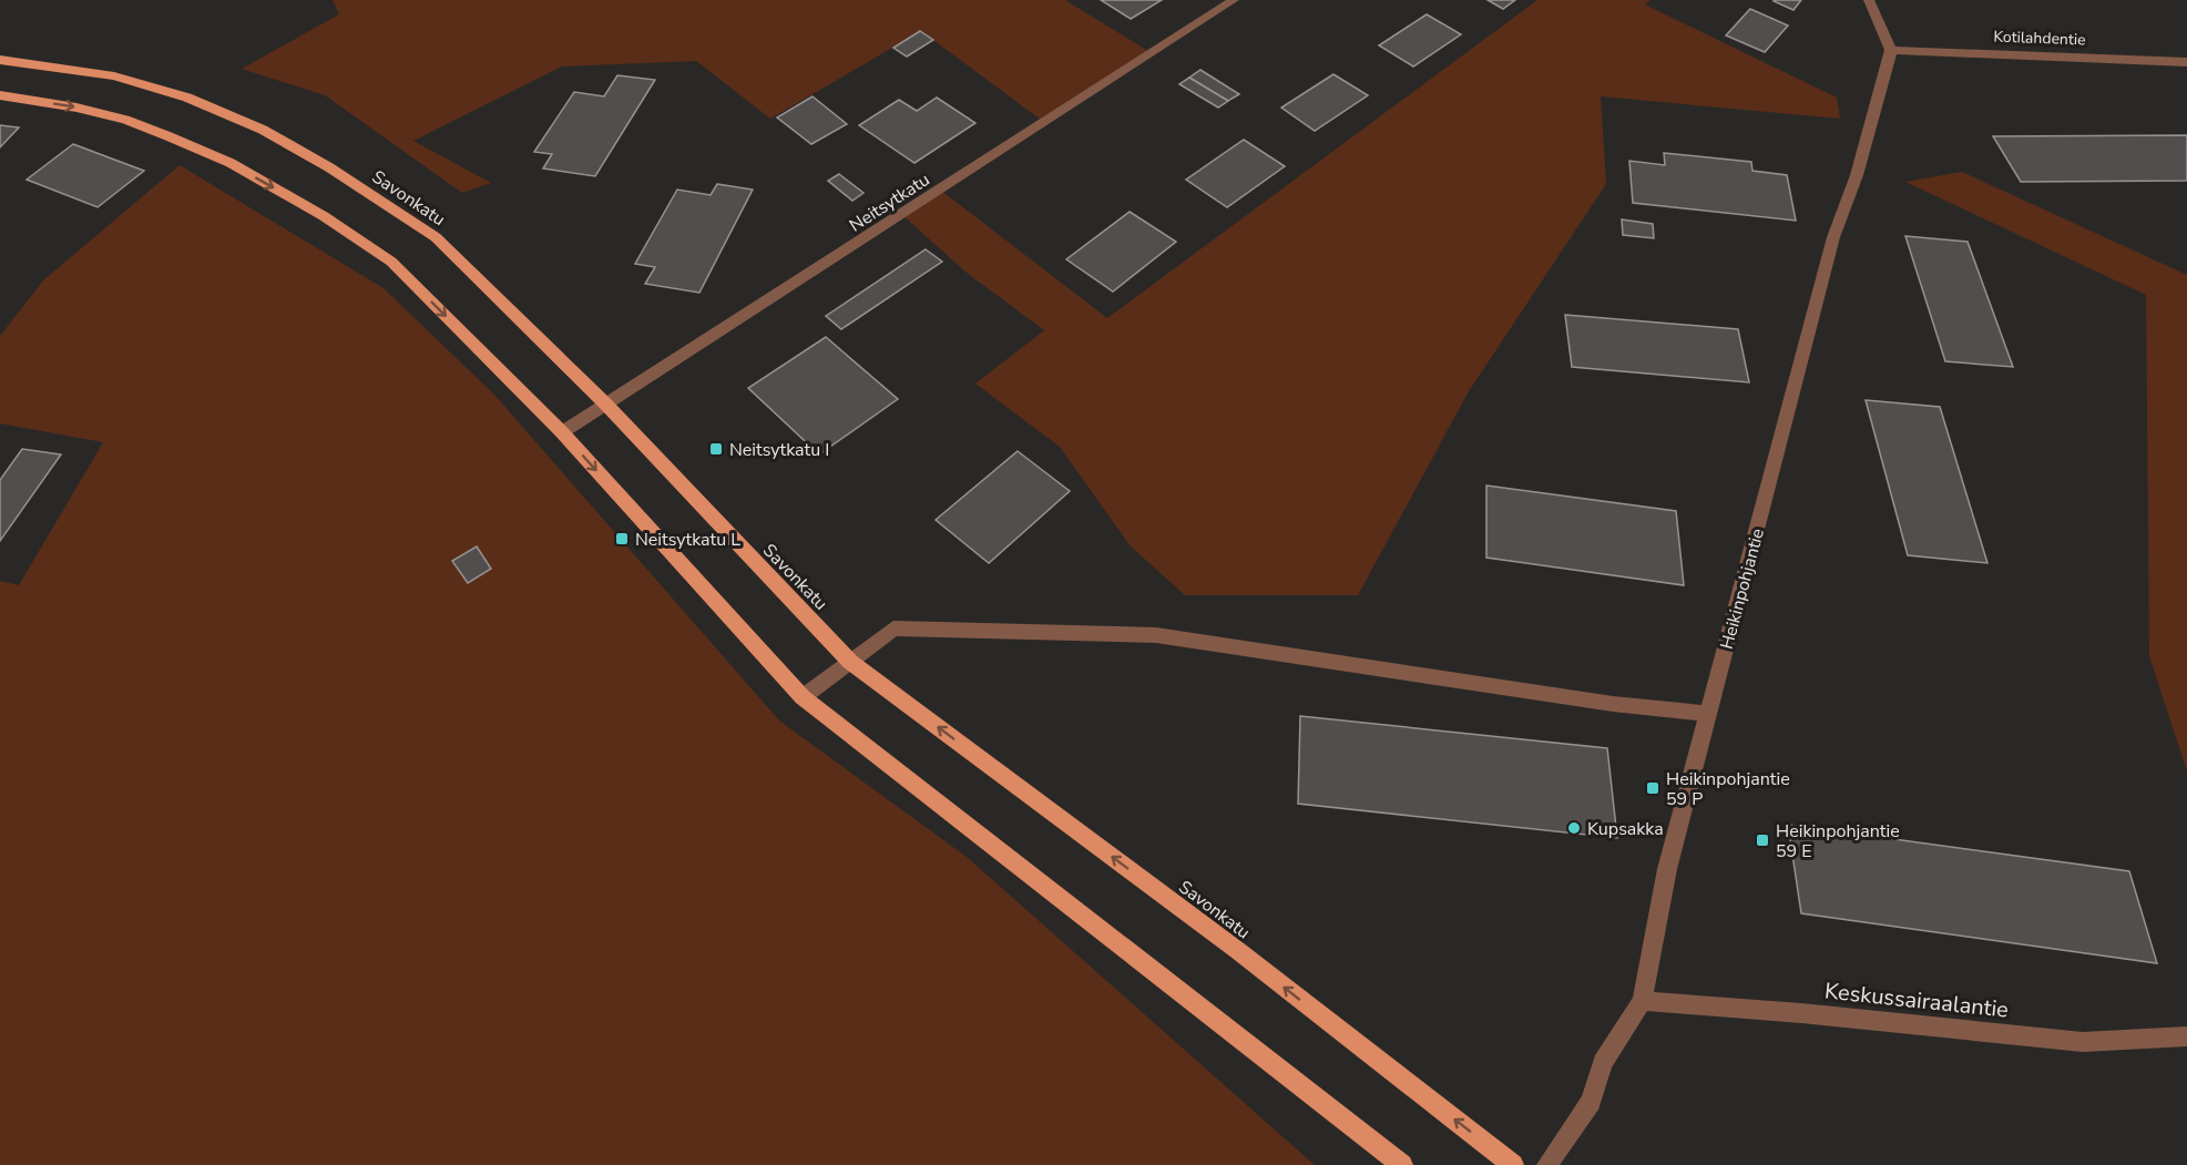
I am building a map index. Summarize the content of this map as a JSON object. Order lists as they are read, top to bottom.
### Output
{
  "streets": {
    "main road": ["Savonkatu"],
    "street": [
      "Kotilahdentie",
      "Neitsytkatu",
      "Heikinpohjantie",
      "Keskussairaalantie"
    ]
  },
  "crossings": [
    ["Kotilahdentie", "Heikinpohjantie"],
    ["Savonkatu", "Neitsytkatu"],
    ["Heikinpohjantie", "Keskussairaalantie"]
  ],
  "places": {
    "transit": [
      "Neitsytkatu I",
      "Neitsytkatu L",
      "Heikinpohjantie 59 P",
      "Heikinpohjantie 59 E"
    ],
    "other": ["Kupsakka"]
  }
}
